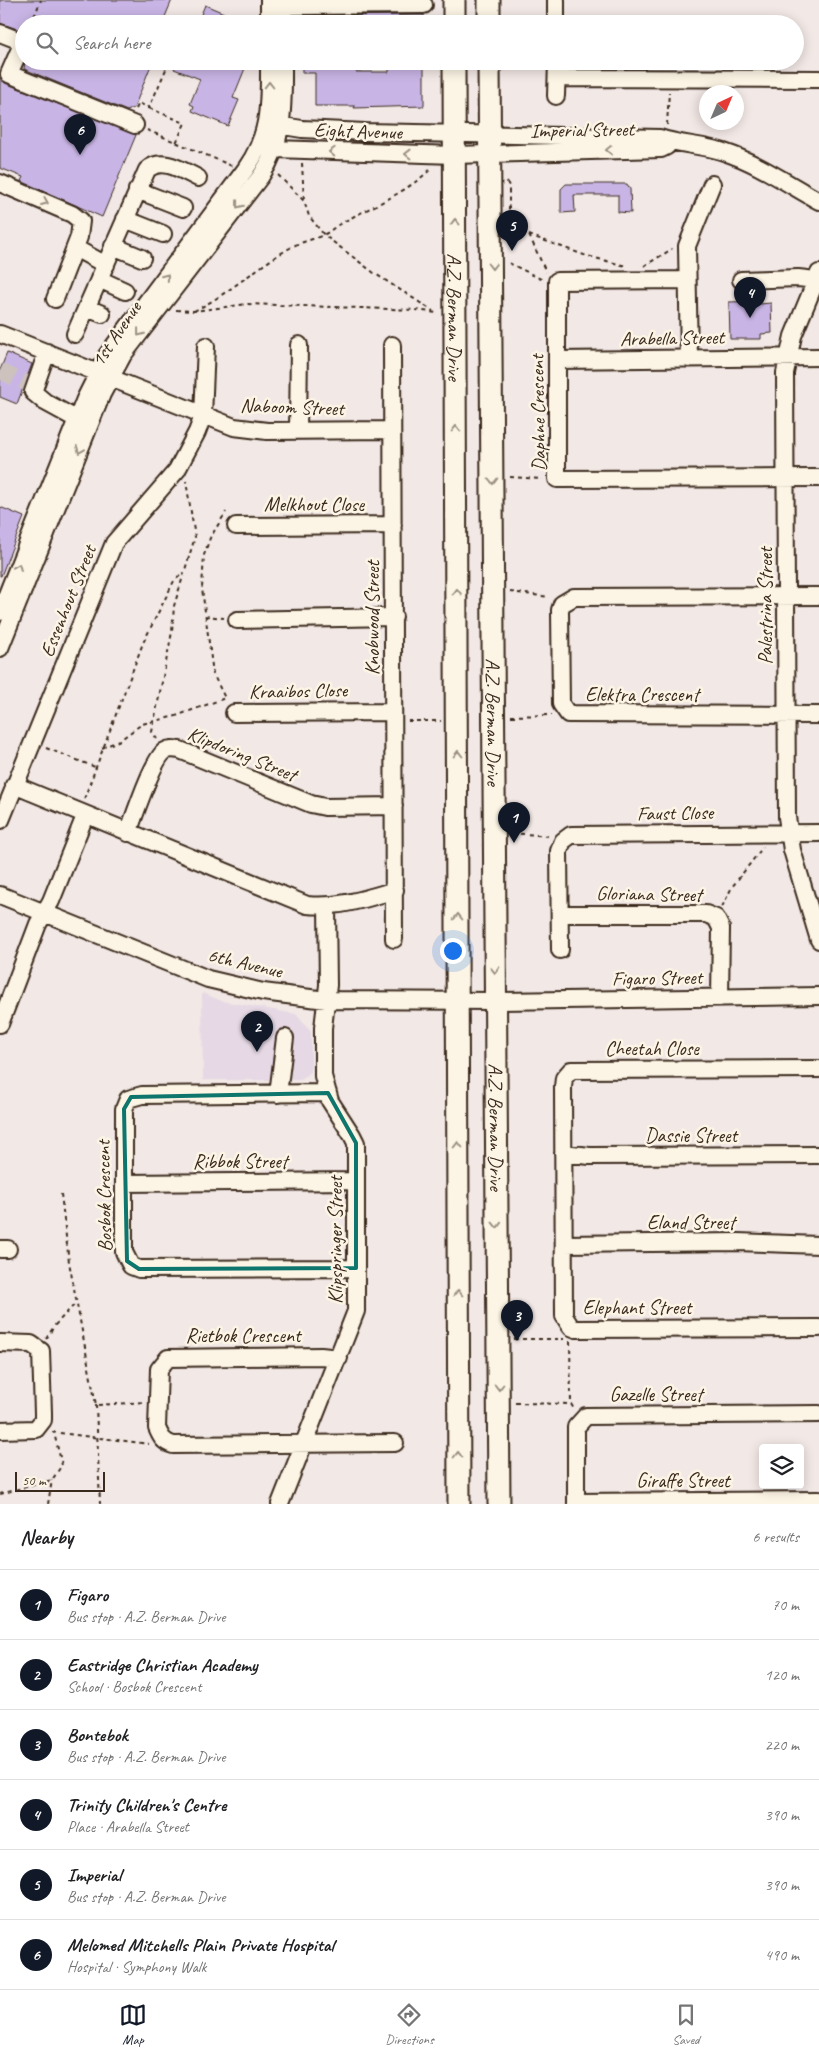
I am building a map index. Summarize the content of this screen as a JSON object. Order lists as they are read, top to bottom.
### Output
{
  "streets": {
    "main road": ["A.Z. Berman Drive"],
    "street": [
      "Imperial Street",
      "Eight Avenue",
      "1st Avenue",
      "Arabella Street",
      "Naboom Street",
      "Daphne Crescent",
      "Melkhout Close",
      "Essenhout Street",
      "Palestrina Street",
      "Knobwood Street",
      "Kraaibos Close",
      "Elektra Crescent",
      "Klipdoring Street",
      "Faust Close",
      "Gloriana Street",
      "6th Avenue",
      "Figaro Street",
      "Cheetah Close",
      "Dassie Street",
      "Ribbok Street",
      "Bosbok Crescent",
      "Eland Street",
      "Klipspringer Street",
      "Elephant Street",
      "Rietbok Crescent",
      "Gazelle Street",
      "Giraffe Street"
    ]
  },
  "crossings": [
    ["Imperial Street", "Eight Avenue"],
    ["Imperial Street", "A.Z. Berman Drive"],
    ["Eight Avenue", "A.Z. Berman Drive"],
    ["Eight Avenue", "1st Avenue"],
    ["A.Z. Berman Drive", "6th Avenue"],
    ["A.Z. Berman Drive", "Figaro Street"],
    ["1st Avenue", "Naboom Street"],
    ["Arabella Street", "Daphne Crescent"],
    ["Arabella Street", "Palestrina Street"],
    ["Naboom Street", "Essenhout Street"],
    ["Naboom Street", "Knobwood Street"],
    ["Daphne Crescent", "Palestrina Street"],
    ["Melkhout Close", "Knobwood Street"],
    ["Palestrina Street", "Elektra Crescent"],
    ["Palestrina Street", "Faust Close"],
    ["Knobwood Street", "Kraaibos Close"],
    ["Knobwood Street", "Klipdoring Street"],
    ["Gloriana Street", "Figaro Street"],
    ["6th Avenue", "Figaro Street"],
    ["6th Avenue", "Klipspringer Street"],
    ["Cheetah Close", "Dassie Street"],
    ["Cheetah Close", "Elephant Street"],
    ["Dassie Street", "Elephant Street"],
    ["Ribbok Street", "Bosbok Crescent"],
    ["Ribbok Street", "Klipspringer Street"],
    ["Bosbok Crescent", "Klipspringer Street"],
    ["Eland Street", "Elephant Street"],
    ["Klipspringer Street", "Rietbok Crescent"]
  ],
  "scale_bar": "50 m",
  "north": "top right",
  "page": {
    "search": "Search here",
    "pins": [
      "6",
      "5",
      "4",
      "1",
      "2",
      "3"
    ],
    "scale": "50 m",
    "heading": ["Nearby", "6 results"],
    "list": [
      {
        "mark": "1",
        "name": "Figaro",
        "note": "Bus stop · A.Z. Berman Drive",
        "value": "70 m"
      },
      {
        "mark": "2",
        "name": "Eastridge Christian Academy",
        "note": "School · Bosbok Crescent",
        "value": "120 m"
      },
      {
        "mark": "3",
        "name": "Bontebok",
        "note": "Bus stop · A.Z. Berman Drive",
        "value": "220 m"
      },
      {
        "mark": "4",
        "name": "Trinity Children's Centre",
        "note": "Place · Arabella Street",
        "value": "390 m"
      },
      {
        "mark": "5",
        "name": "Imperial",
        "note": "Bus stop · A.Z. Berman Drive",
        "value": "390 m"
      },
      {
        "mark": "6",
        "name": "Melomed Mitchells Plain Private Hospital",
        "note": "Hospital · Symphony Walk",
        "value": "490 m"
      }
    ],
    "nav": ["Map", "Directions", "Saved"]
  }
}
